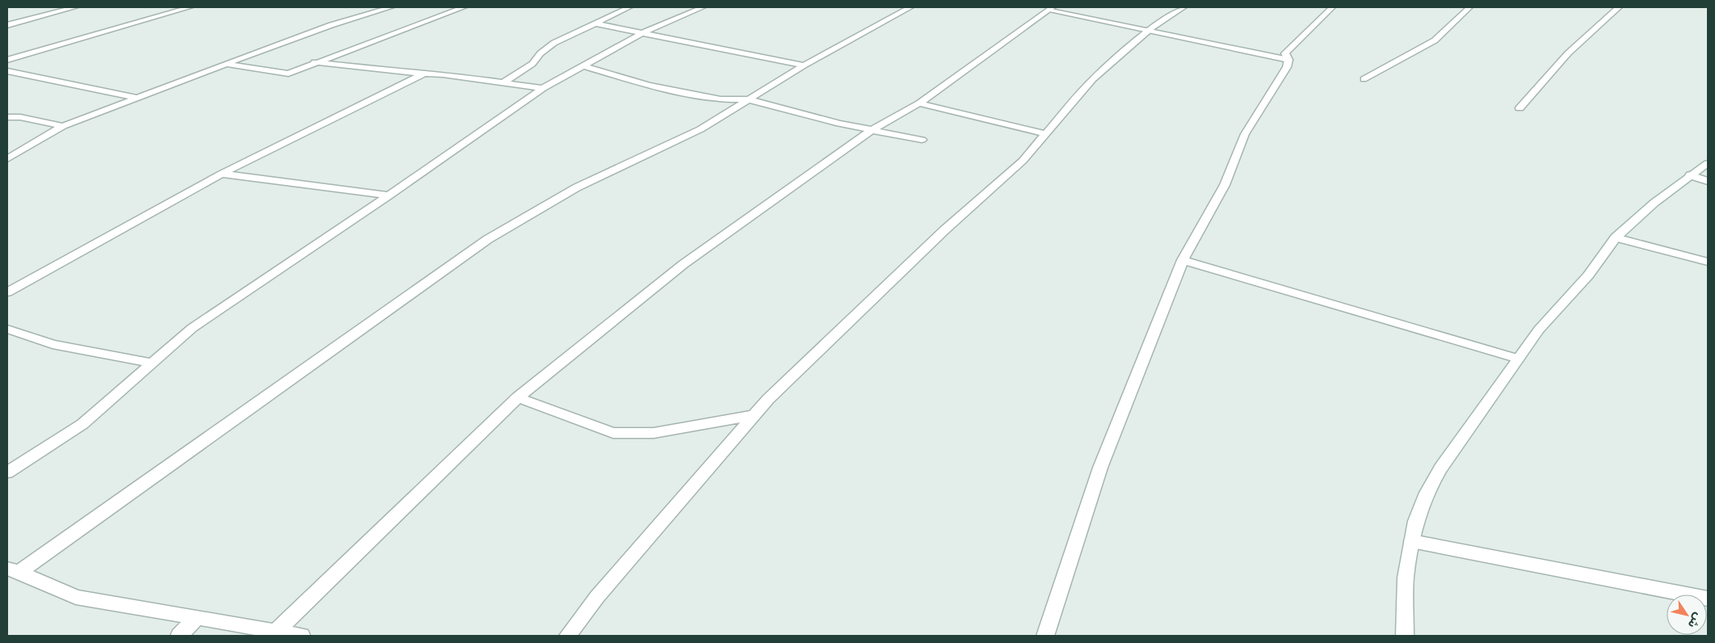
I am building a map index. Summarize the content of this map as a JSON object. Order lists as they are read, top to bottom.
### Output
{
  "north": "bottom right"
}
